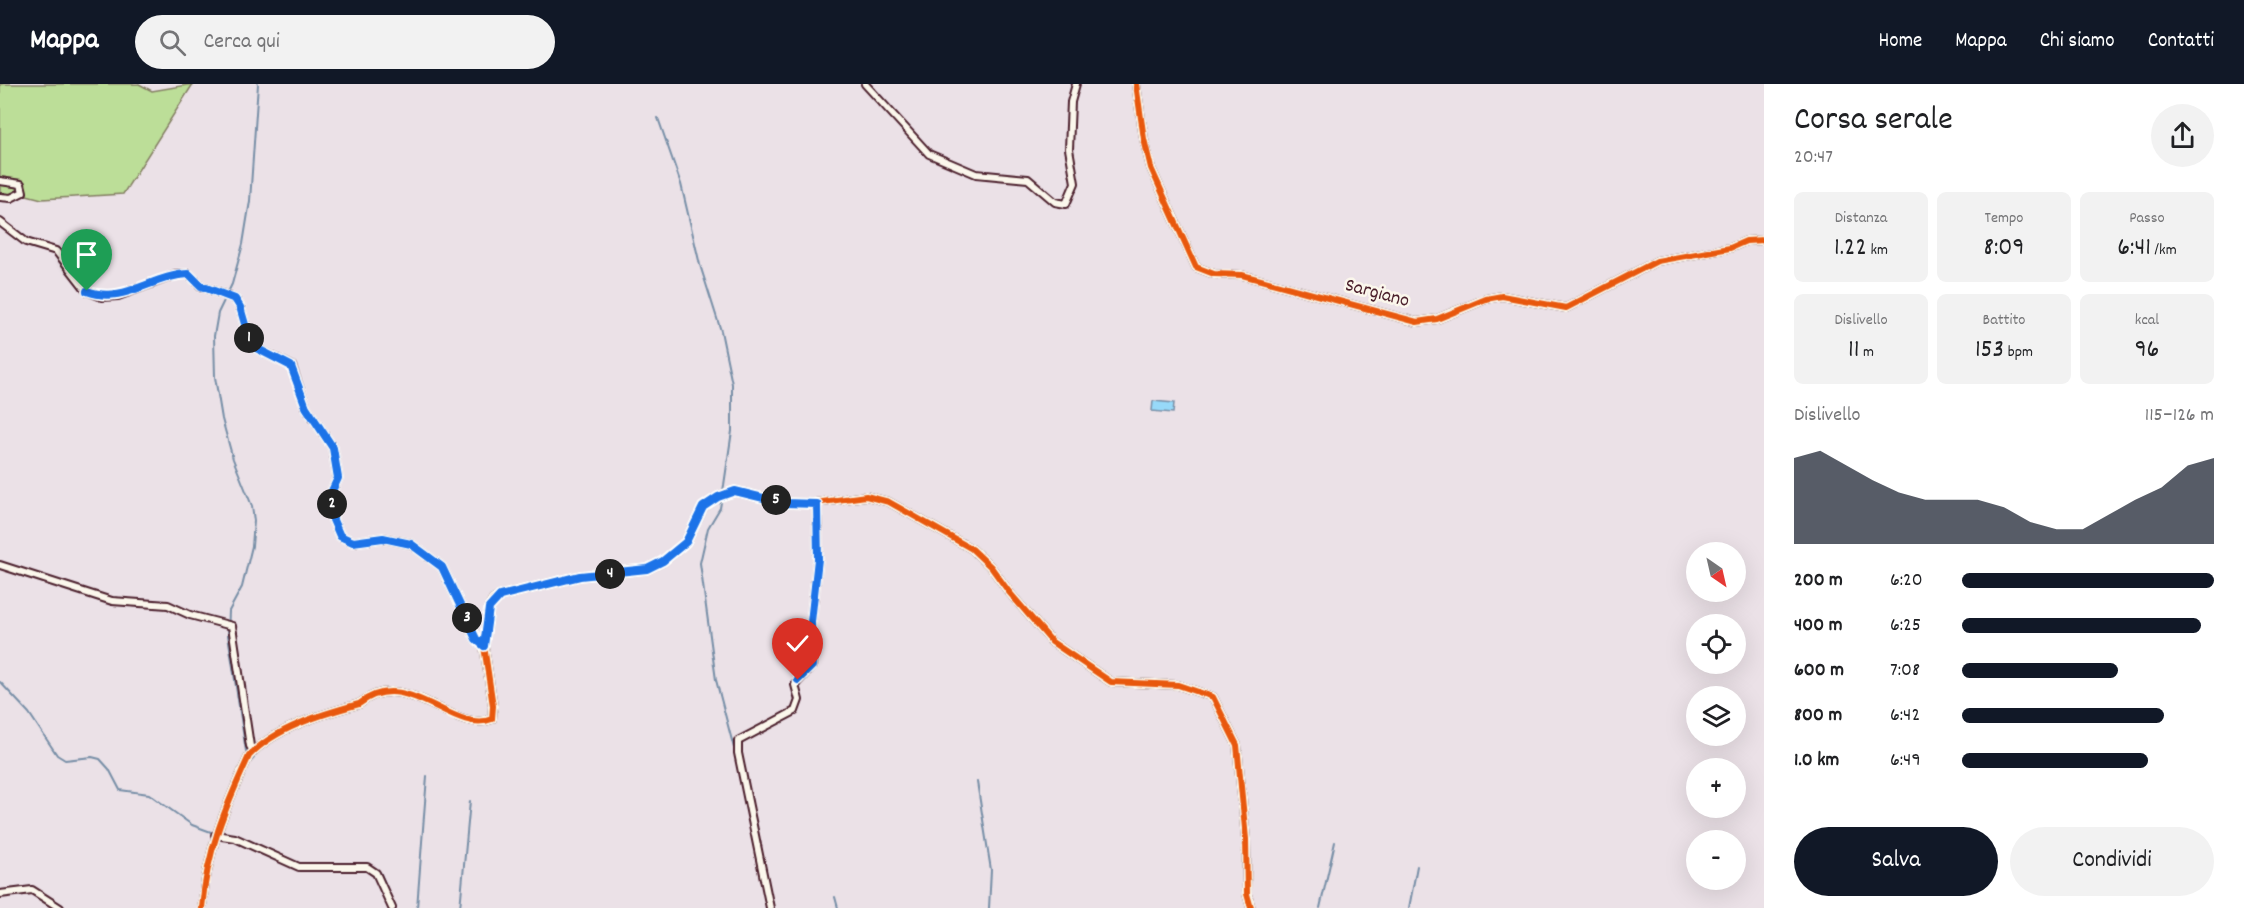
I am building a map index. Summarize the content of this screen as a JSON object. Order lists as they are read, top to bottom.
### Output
{
  "streets": {
    "street": ["Sargiano"]
  },
  "north": "bottom right",
  "page": {
    "header": "Mappa",
    "search": "Cerca qui",
    "nav": [
      "Home",
      "Mappa",
      "Chi siamo",
      "Contatti"
    ],
    "heading": ["Corsa serale", "20:47"],
    "stats": [
      ["Distanza", "1.22 km"],
      ["Tempo", "8:09"],
      ["Passo", "6:41 /km"],
      ["Dislivello", "11 m"],
      ["Battito", "153 bpm"],
      ["kcal", "96"]
    ],
    "pins": [
      "1",
      "5",
      "2",
      "4",
      "3"
    ],
    "chart": ["Dislivello", "115–126 m"],
    "map_buttons": ["+", "−"],
    "list": [
      {
        "name": "200 m",
        "note": "6:20"
      },
      {
        "name": "400 m",
        "note": "6:25"
      },
      {
        "name": "600 m",
        "note": "7:08"
      },
      {
        "name": "800 m",
        "note": "6:42"
      },
      {
        "name": "1.0 km",
        "note": "6:49"
      }
    ],
    "buttons": ["Salva", "Condividi"]
  }
}
